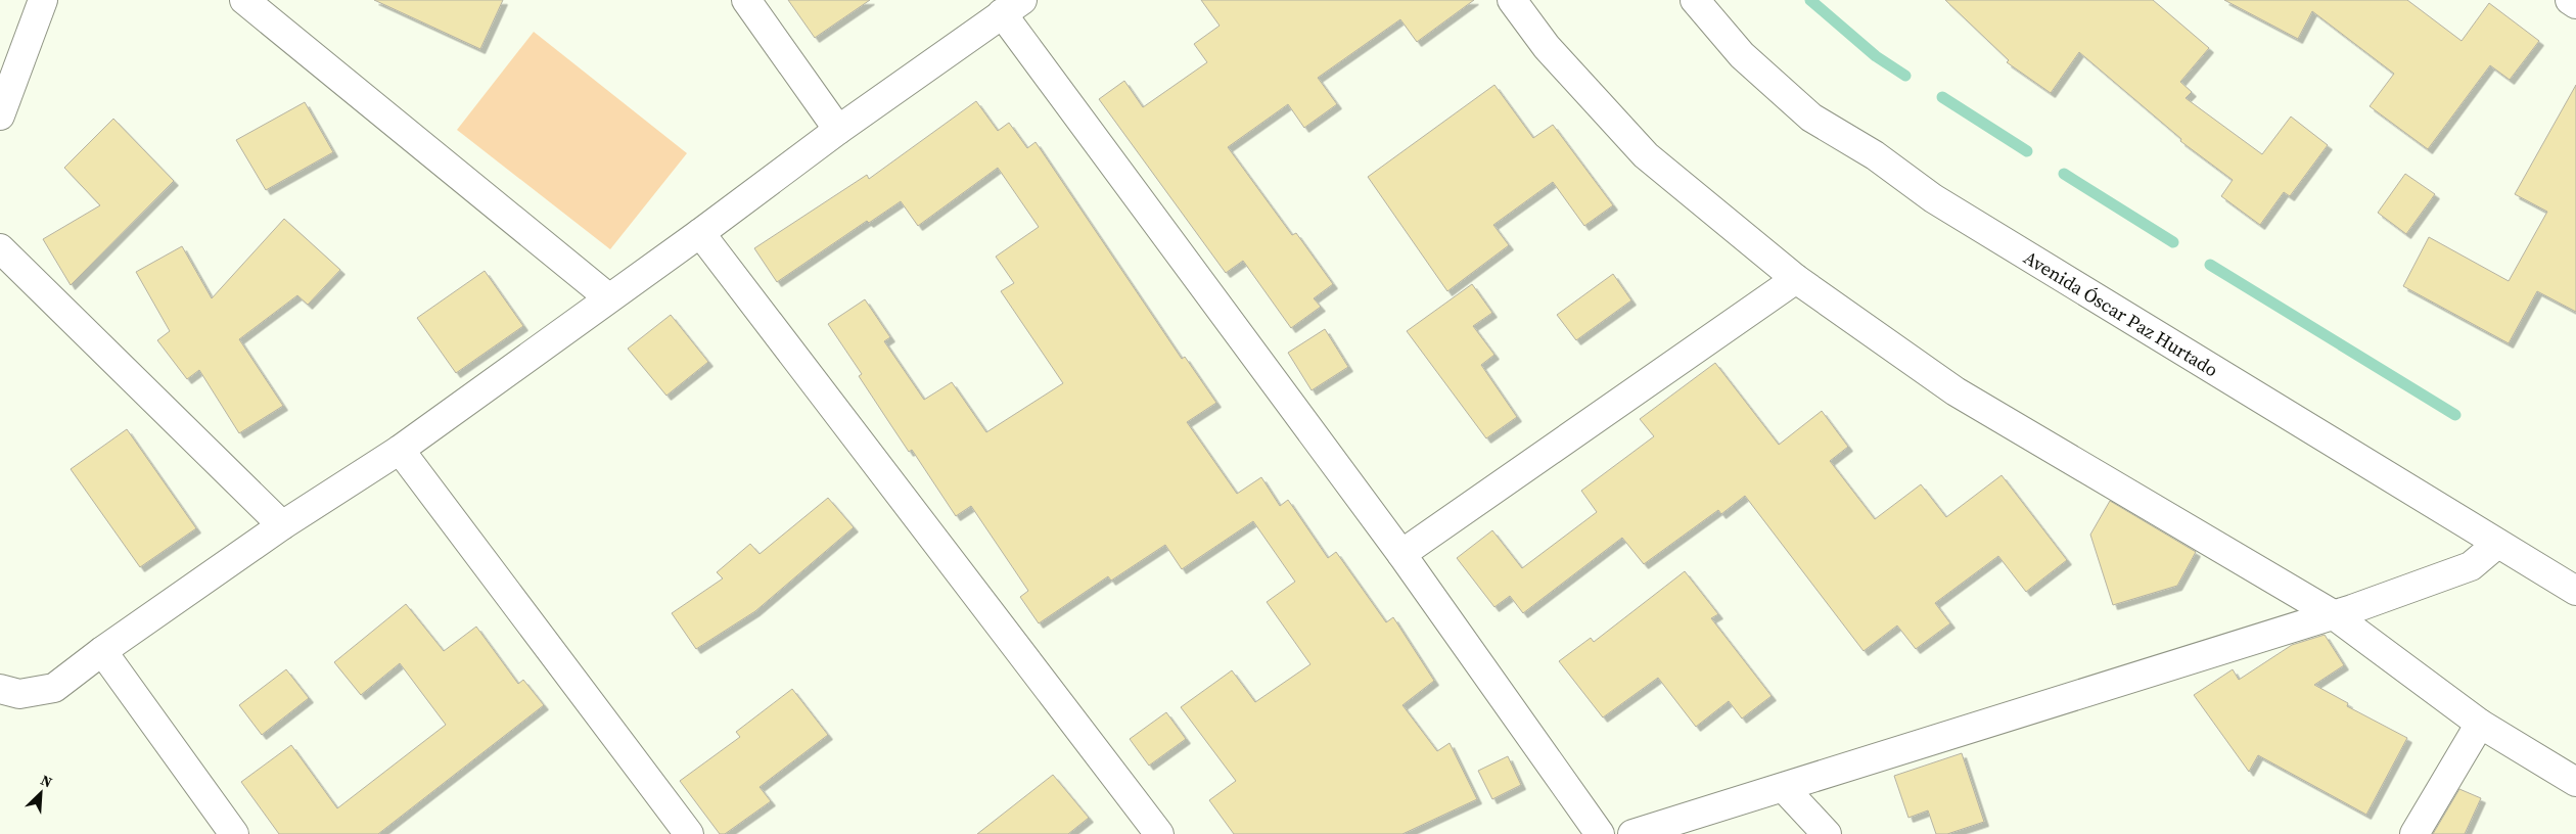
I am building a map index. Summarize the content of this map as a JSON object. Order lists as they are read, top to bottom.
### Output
{
  "streets": {
    "street": ["Avenida Óscar Paz Hurtado"]
  },
  "north": "top right"
}
